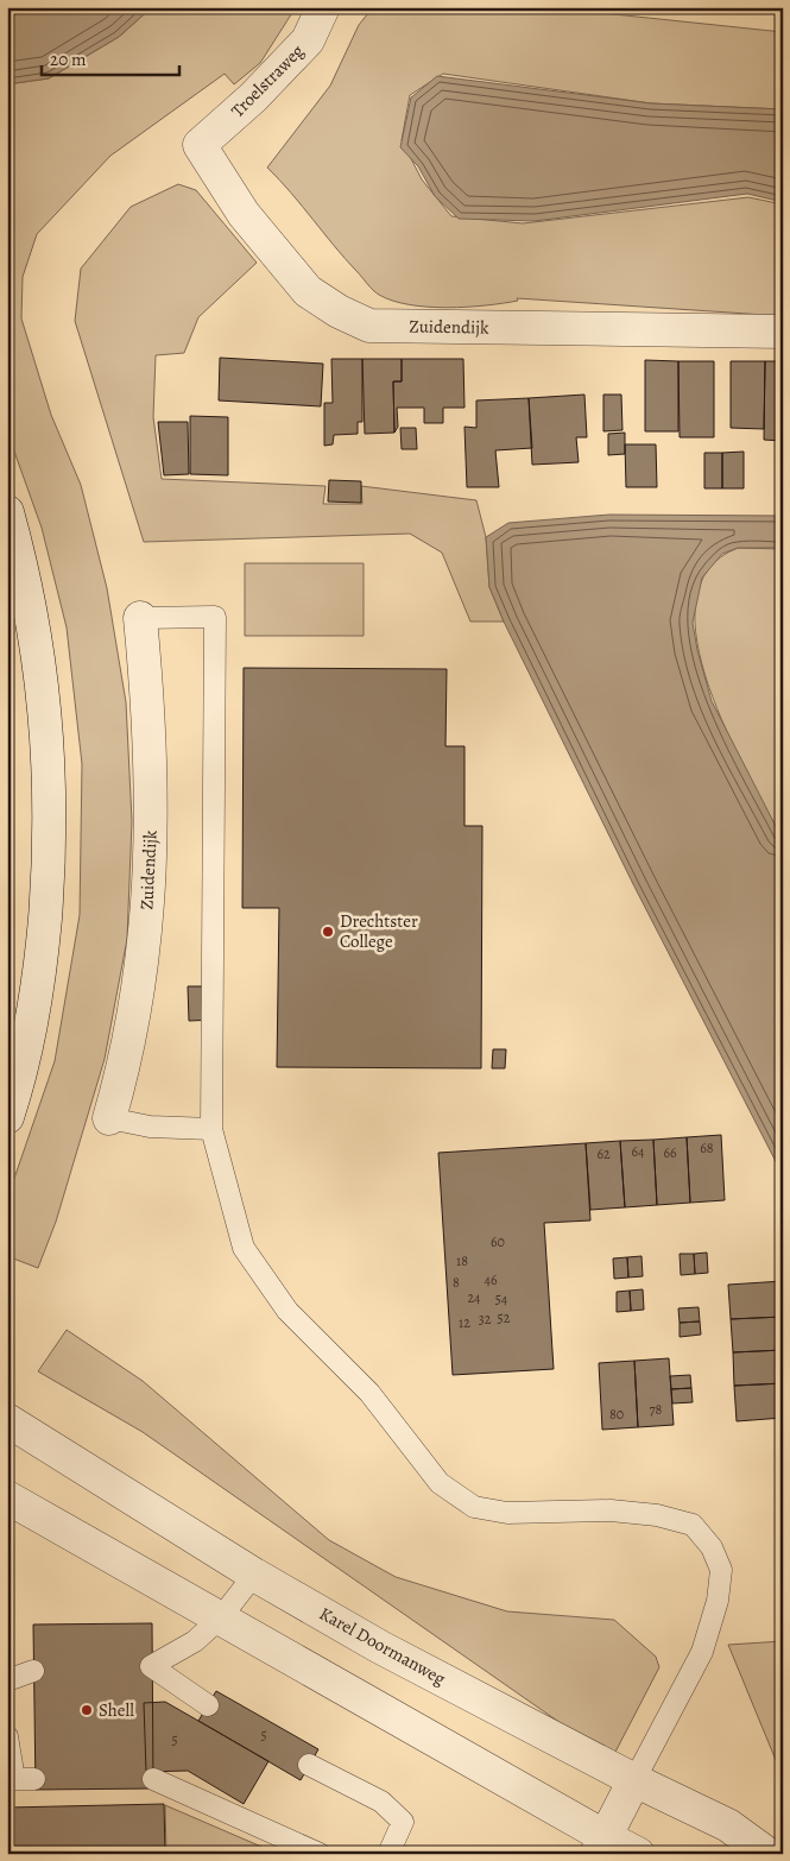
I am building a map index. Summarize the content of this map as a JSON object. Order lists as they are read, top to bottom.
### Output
{
  "streets": {
    "street": ["Troelstraweg", "Zuidendijk", "Karel Doormanweg"]
  },
  "crossings": [
    ["Troelstraweg", "Zuidendijk"]
  ],
  "places": ["Drechtster College", "Shell"],
  "house_numbers": [
    "68",
    "64",
    "66",
    "62",
    "60",
    "18",
    "46",
    "8",
    "24",
    "54",
    "52",
    "32",
    "12",
    "78",
    "80",
    "5",
    "5"
  ],
  "scale_bar": "20 m"
}
